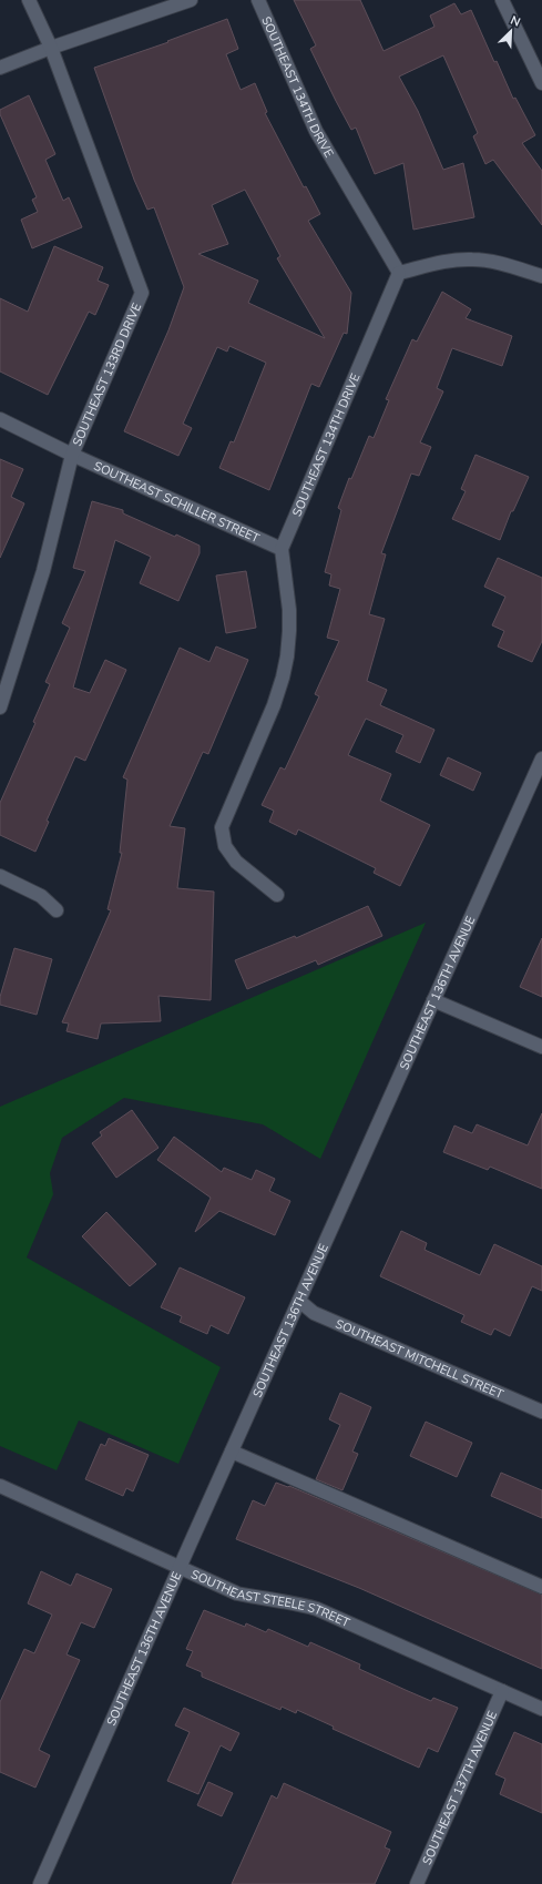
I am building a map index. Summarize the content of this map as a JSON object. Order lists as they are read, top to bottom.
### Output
{
  "streets": {
    "street": [
      "SOUTHEAST 134TH DRIVE",
      "SOUTHEAST 133RD DRIVE",
      "SOUTHEAST SCHILLER STREET",
      "SOUTHEAST 136TH AVENUE",
      "SOUTHEAST MITCHELL STREET",
      "SOUTHEAST STEELE STREET",
      "SOUTHEAST 137TH AVENUE"
    ]
  },
  "crossings": [
    ["SOUTHEAST 134TH DRIVE", "SOUTHEAST SCHILLER STREET"],
    ["SOUTHEAST 133RD DRIVE", "SOUTHEAST SCHILLER STREET"],
    ["SOUTHEAST 136TH AVENUE", "SOUTHEAST MITCHELL STREET"],
    ["SOUTHEAST 136TH AVENUE", "SOUTHEAST STEELE STREET"],
    ["SOUTHEAST STEELE STREET", "SOUTHEAST 137TH AVENUE"]
  ],
  "north": "top right"
}
